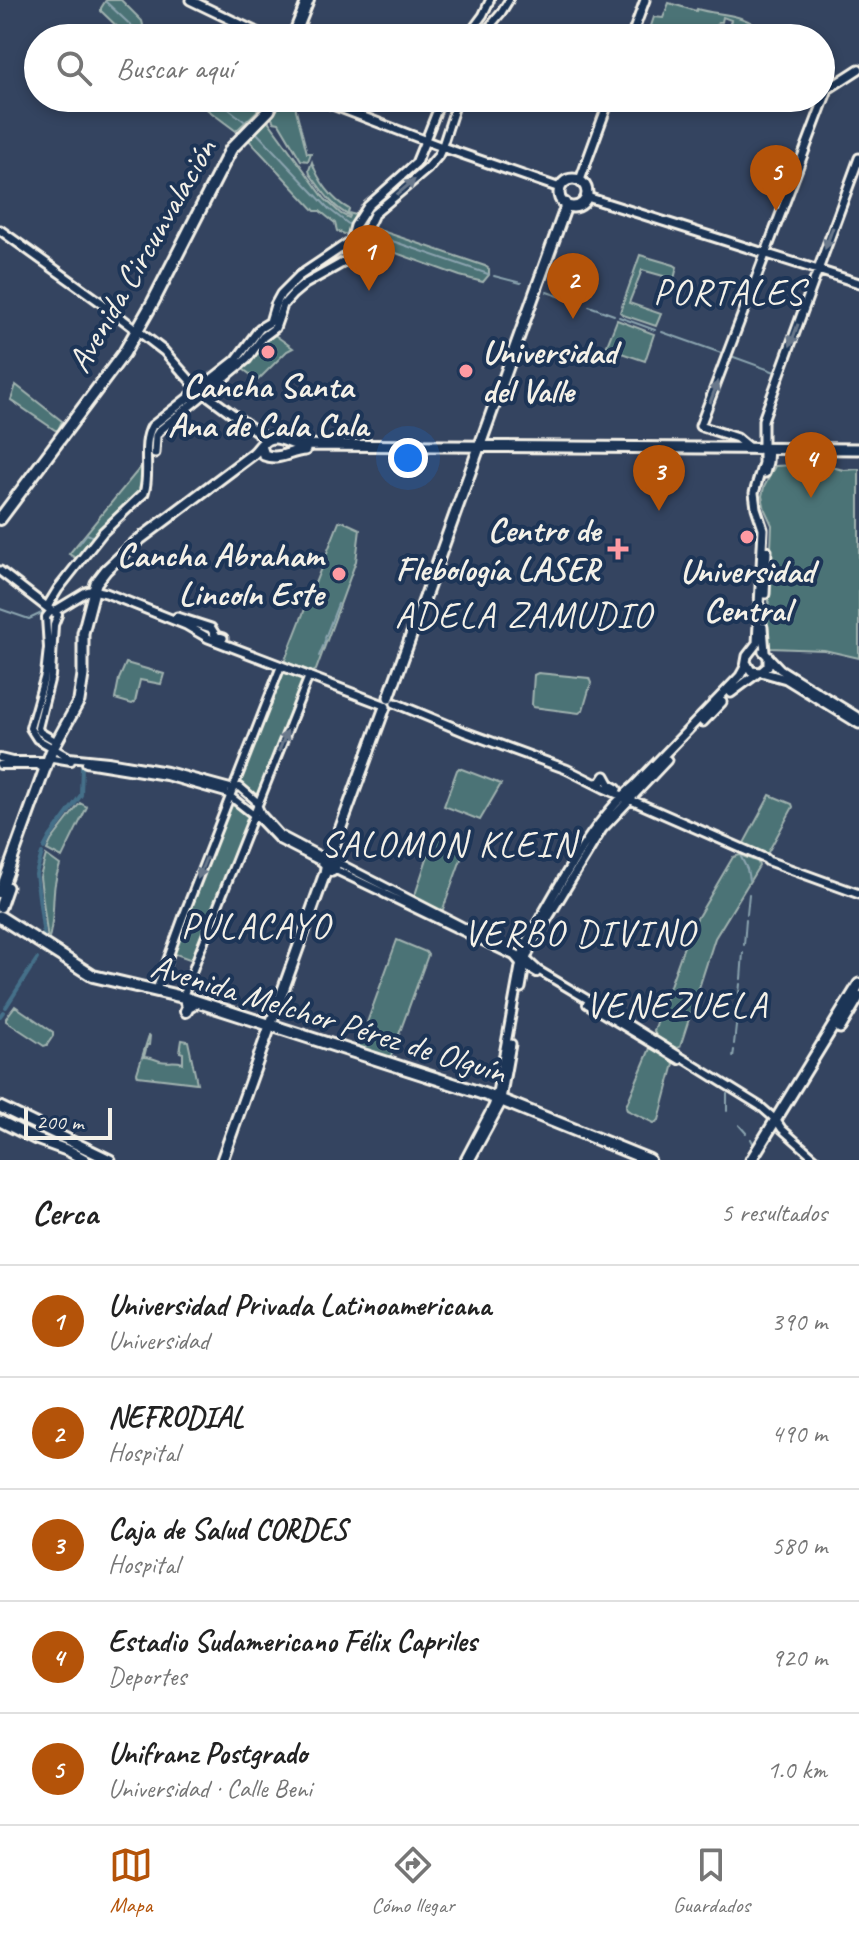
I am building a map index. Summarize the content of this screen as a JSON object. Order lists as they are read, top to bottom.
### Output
{
  "streets": {
    "highway": ["Avenida Circunvalación", "Avenida Melchor Pérez de Olguín"]
  },
  "districts": [
    "PORTALES",
    "ADELA ZAMUDIO",
    "SALOMON KLEIN",
    "PULACAYO",
    "VERBO DIVINO",
    "VENEZUELA"
  ],
  "places": {
    "other": [
      "Cancha Santa Ana de Cala Cala",
      "Universidad del Valle",
      "Universidad Central",
      "Cancha Abraham Lincoln Este"
    ],
    "health": ["Centro de Flebología LASER"]
  },
  "scale_bar": "200 m",
  "page": {
    "search": "Buscar aquí",
    "pins": [
      "5",
      "1",
      "2",
      "4",
      "3"
    ],
    "scale": "200 m",
    "heading": ["Cerca", "5 resultados"],
    "list": [
      {
        "mark": "1",
        "name": "Universidad Privada Latinoamericana",
        "note": "Universidad",
        "value": "390 m"
      },
      {
        "mark": "2",
        "name": "NEFRODIAL",
        "note": "Hospital",
        "value": "490 m"
      },
      {
        "mark": "3",
        "name": "Caja de Salud CORDES",
        "note": "Hospital",
        "value": "580 m"
      },
      {
        "mark": "4",
        "name": "Estadio Sudamericano Félix Capriles",
        "note": "Deportes",
        "value": "920 m"
      },
      {
        "mark": "5",
        "name": "Unifranz Postgrado",
        "note": "Universidad · Calle Beni",
        "value": "1.0 km"
      }
    ],
    "nav": ["Mapa", "Cómo llegar", "Guardados"]
  }
}
